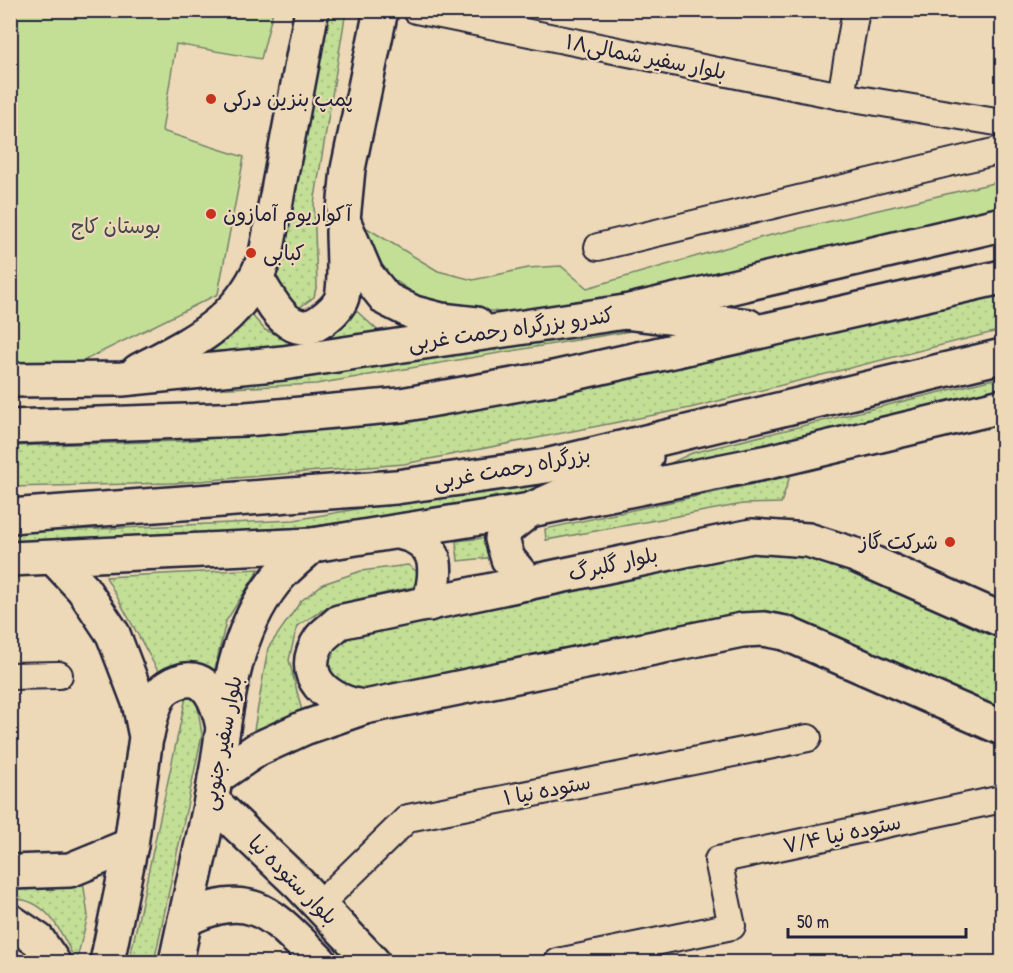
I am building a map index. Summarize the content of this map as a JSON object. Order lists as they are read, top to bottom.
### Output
{
  "streets": {
    "main road": [
      "کندرو بزرگراه رحمت غربی",
      "بزرگراه رحمت غربی",
      "بلوار گلبرگ",
      "بلوار سفیر جنوبی",
      "بلوار ستوده نیا"
    ],
    "street": ["بلوار سفیر شمالی۱۸", "ستوده نیا ۱", "ستوده نیا ۷/۴"]
  },
  "crossings": [
    ["بلوار گلبرگ", "بلوار سفیر جنوبی"],
    ["بلوار گلبرگ", "بلوار ستوده نیا"],
    ["بلوار سفیر جنوبی", "بلوار ستوده نیا"],
    ["ستوده نیا ۱", "بلوار ستوده نیا"]
  ],
  "parks": ["بوستان کاج"],
  "places": [
    "پمپ بنزین درکی",
    "آکواریوم آمازون",
    "کبابی",
    "شرکت گاز"
  ],
  "scale_bar": "50 m"
}
